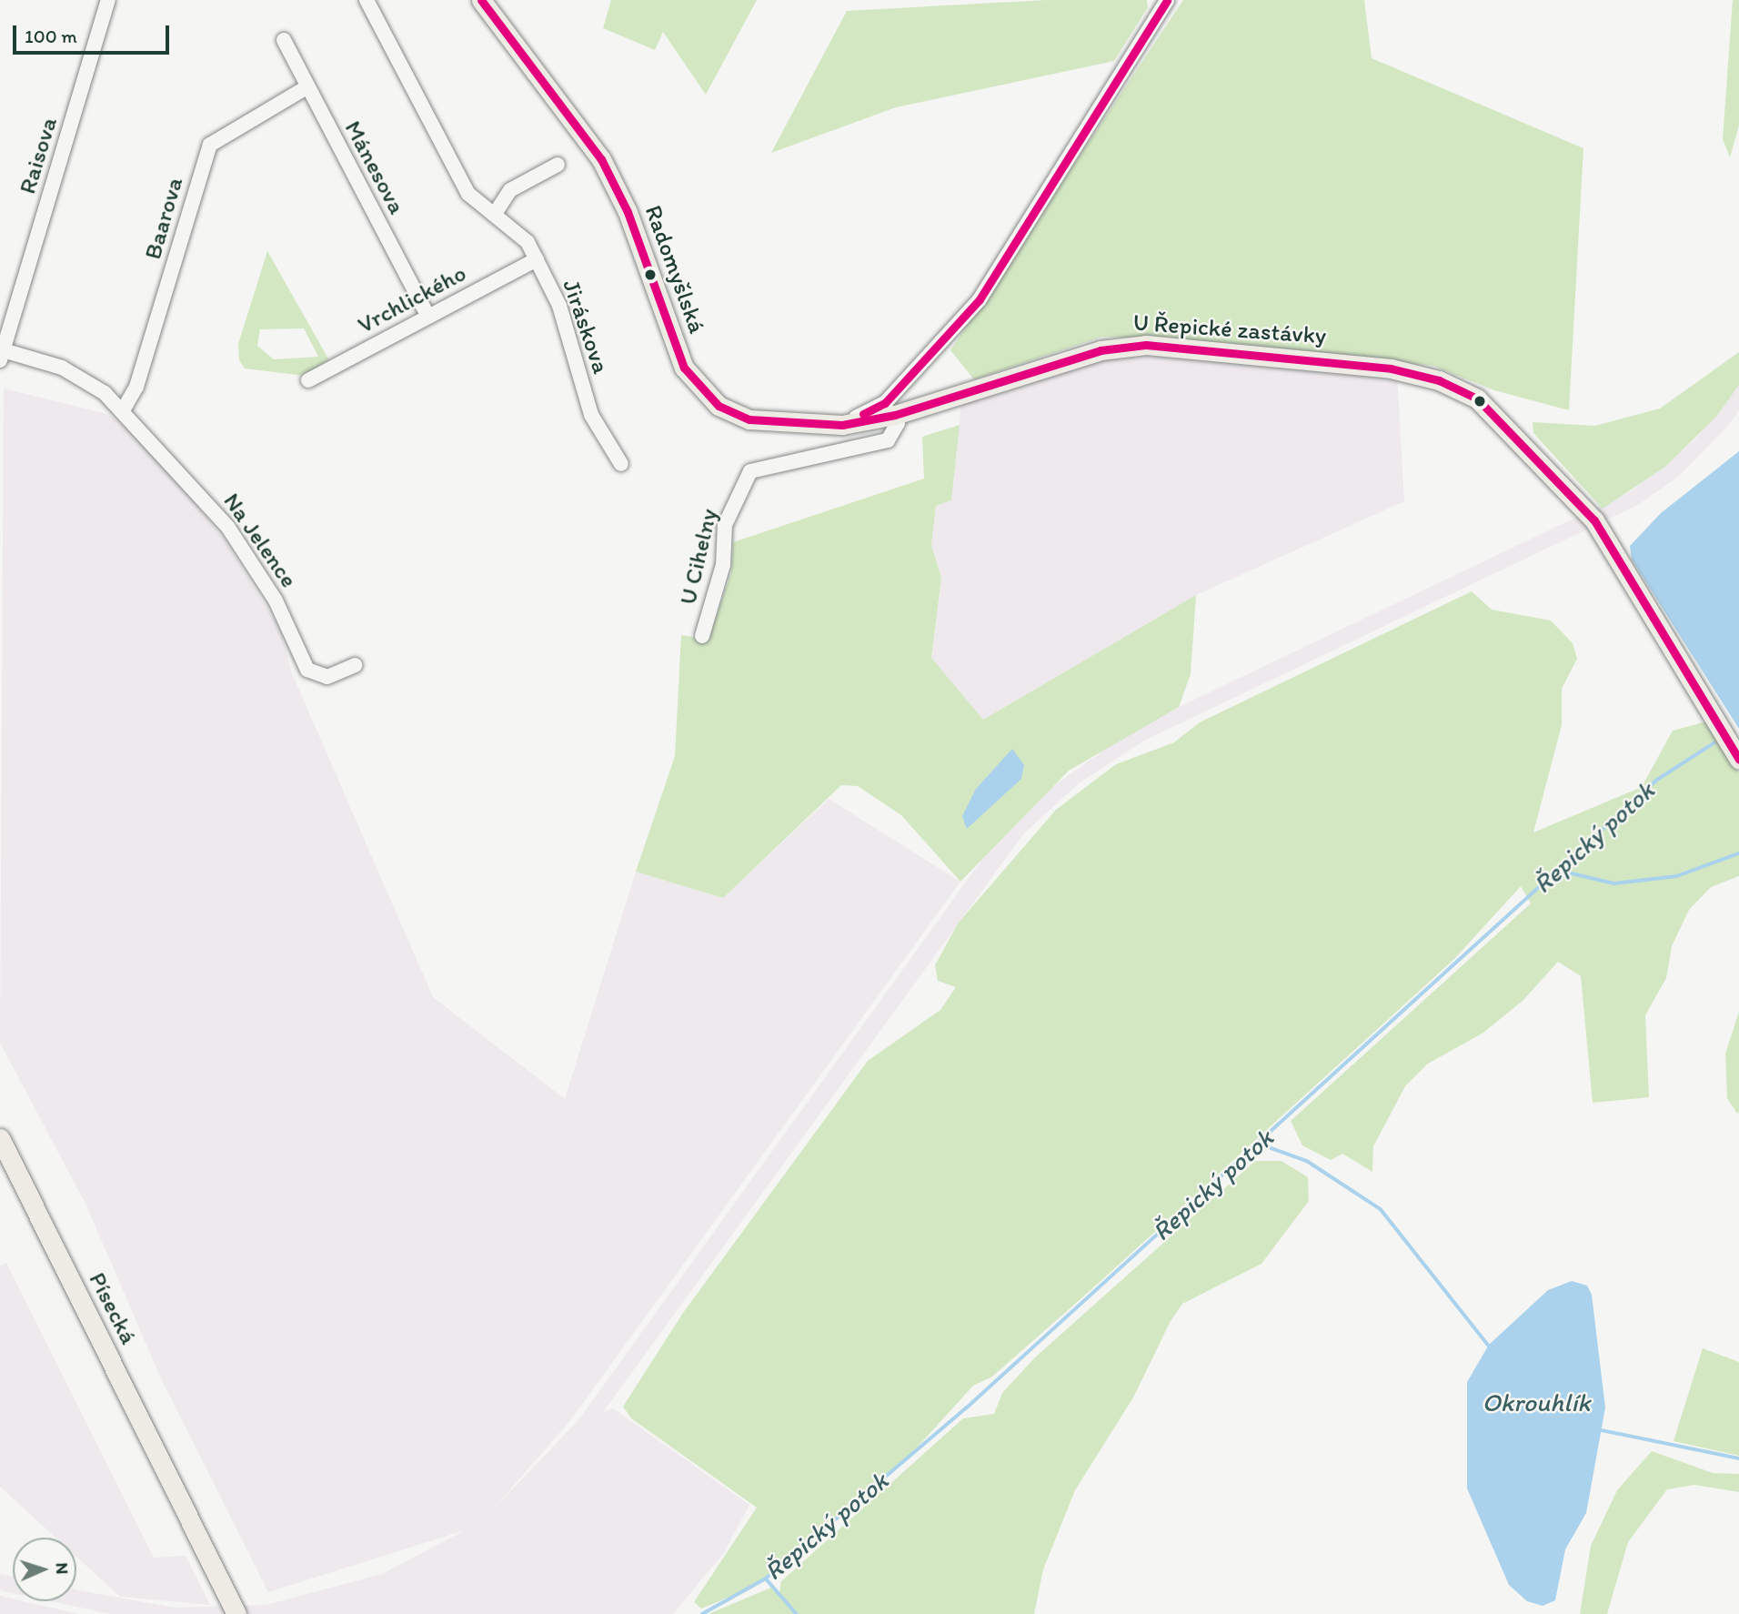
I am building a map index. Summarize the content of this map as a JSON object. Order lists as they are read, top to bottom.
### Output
{
  "streets": {
    "main road": ["Radomyšlská", "U Řepické zastávky", "Písecká"],
    "street": [
      "Raisova",
      "Mánesova",
      "Baarova",
      "Vrchlického",
      "Jiráskova",
      "Na Jelence",
      "U Cihelny"
    ]
  },
  "crossings": [
    ["Raisova", "Na Jelence"],
    ["Mánesova", "Baarova"],
    ["Mánesova", "Vrchlického"],
    ["Baarova", "Na Jelence"],
    ["Radomyšlská", "U Řepické zastávky"],
    ["Radomyšlská", "U Cihelny"],
    ["Vrchlického", "Jiráskova"],
    ["U Řepické zastávky", "U Cihelny"]
  ],
  "water": ["Řepický potok", "Okrouhlík"],
  "scale_bar": "100 m",
  "north": "right"
}
